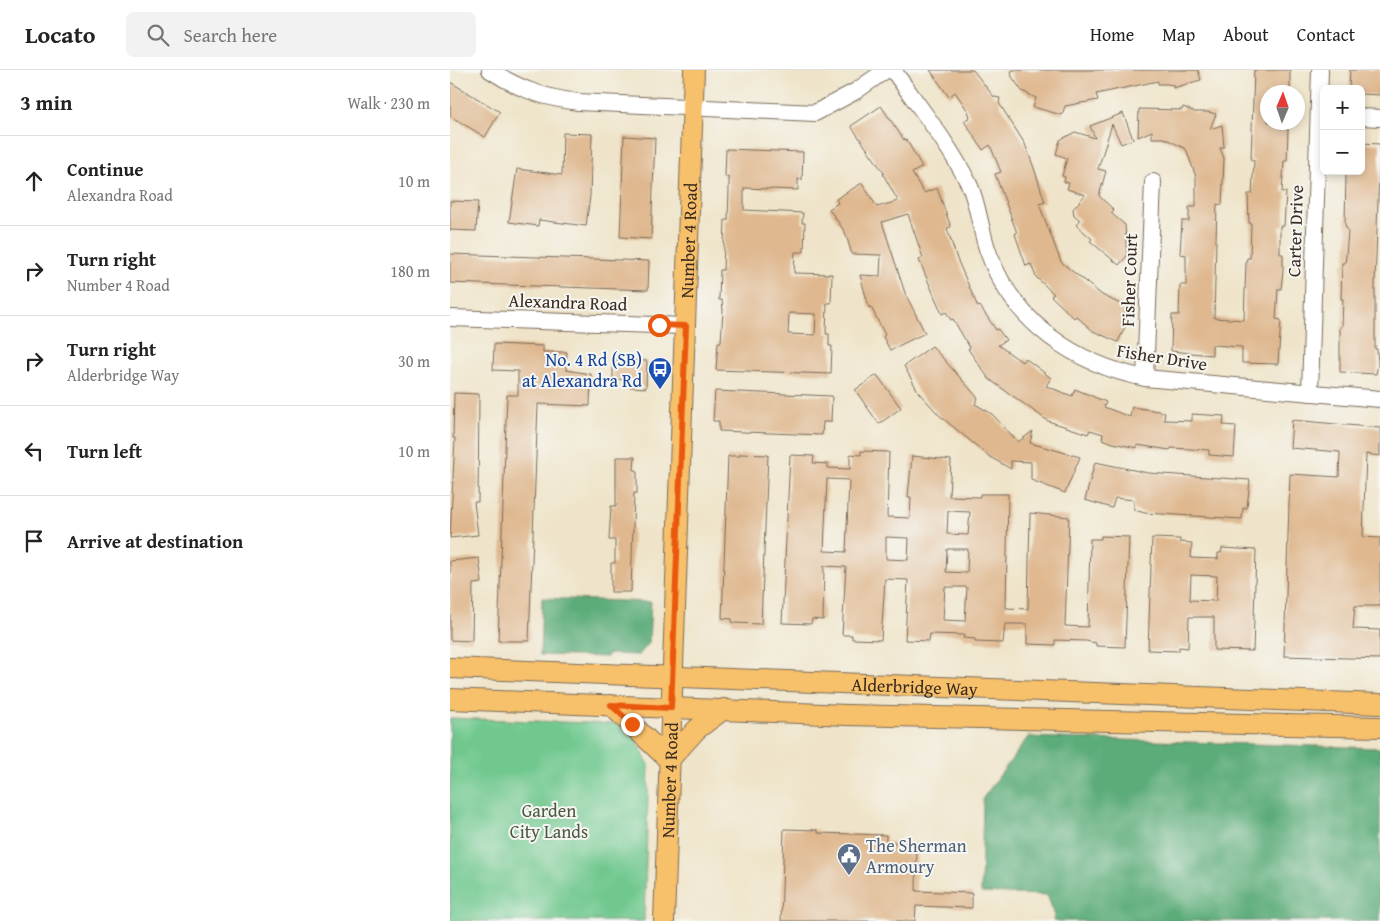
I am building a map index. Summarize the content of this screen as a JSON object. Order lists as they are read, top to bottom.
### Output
{
  "streets": {
    "main road": ["Number 4 Road", "Alderbridge Way"],
    "street": [
      "Carter Drive",
      "Fisher Court",
      "Alexandra Road",
      "Fisher Drive"
    ]
  },
  "crossings": [
    ["Carter Drive", "Fisher Drive"],
    ["Number 4 Road", "Alexandra Road"],
    ["Number 4 Road", "Alderbridge Way"],
    ["Fisher Court", "Fisher Drive"]
  ],
  "parks": ["Garden City Lands"],
  "places": {
    "bus stop": ["No. 4 Rd (SB) at Alexandra Rd"],
    "public building": ["The Sherman Armoury"]
  },
  "north": "top",
  "page": {
    "header": "Locato",
    "search": "Search here",
    "nav": [
      "Home",
      "Map",
      "About",
      "Contact"
    ],
    "heading": ["3 min", "Walk · 230 m"],
    "map_buttons": ["+", "−"],
    "list": [
      ["Continue", "Alexandra Road", "10 m"],
      ["Turn right", "Number 4 Road", "180 m"],
      ["Turn right", "Alderbridge Way", "30 m"],
      ["Turn left", "10 m"],
      "Arrive at destination"
    ]
  }
}
